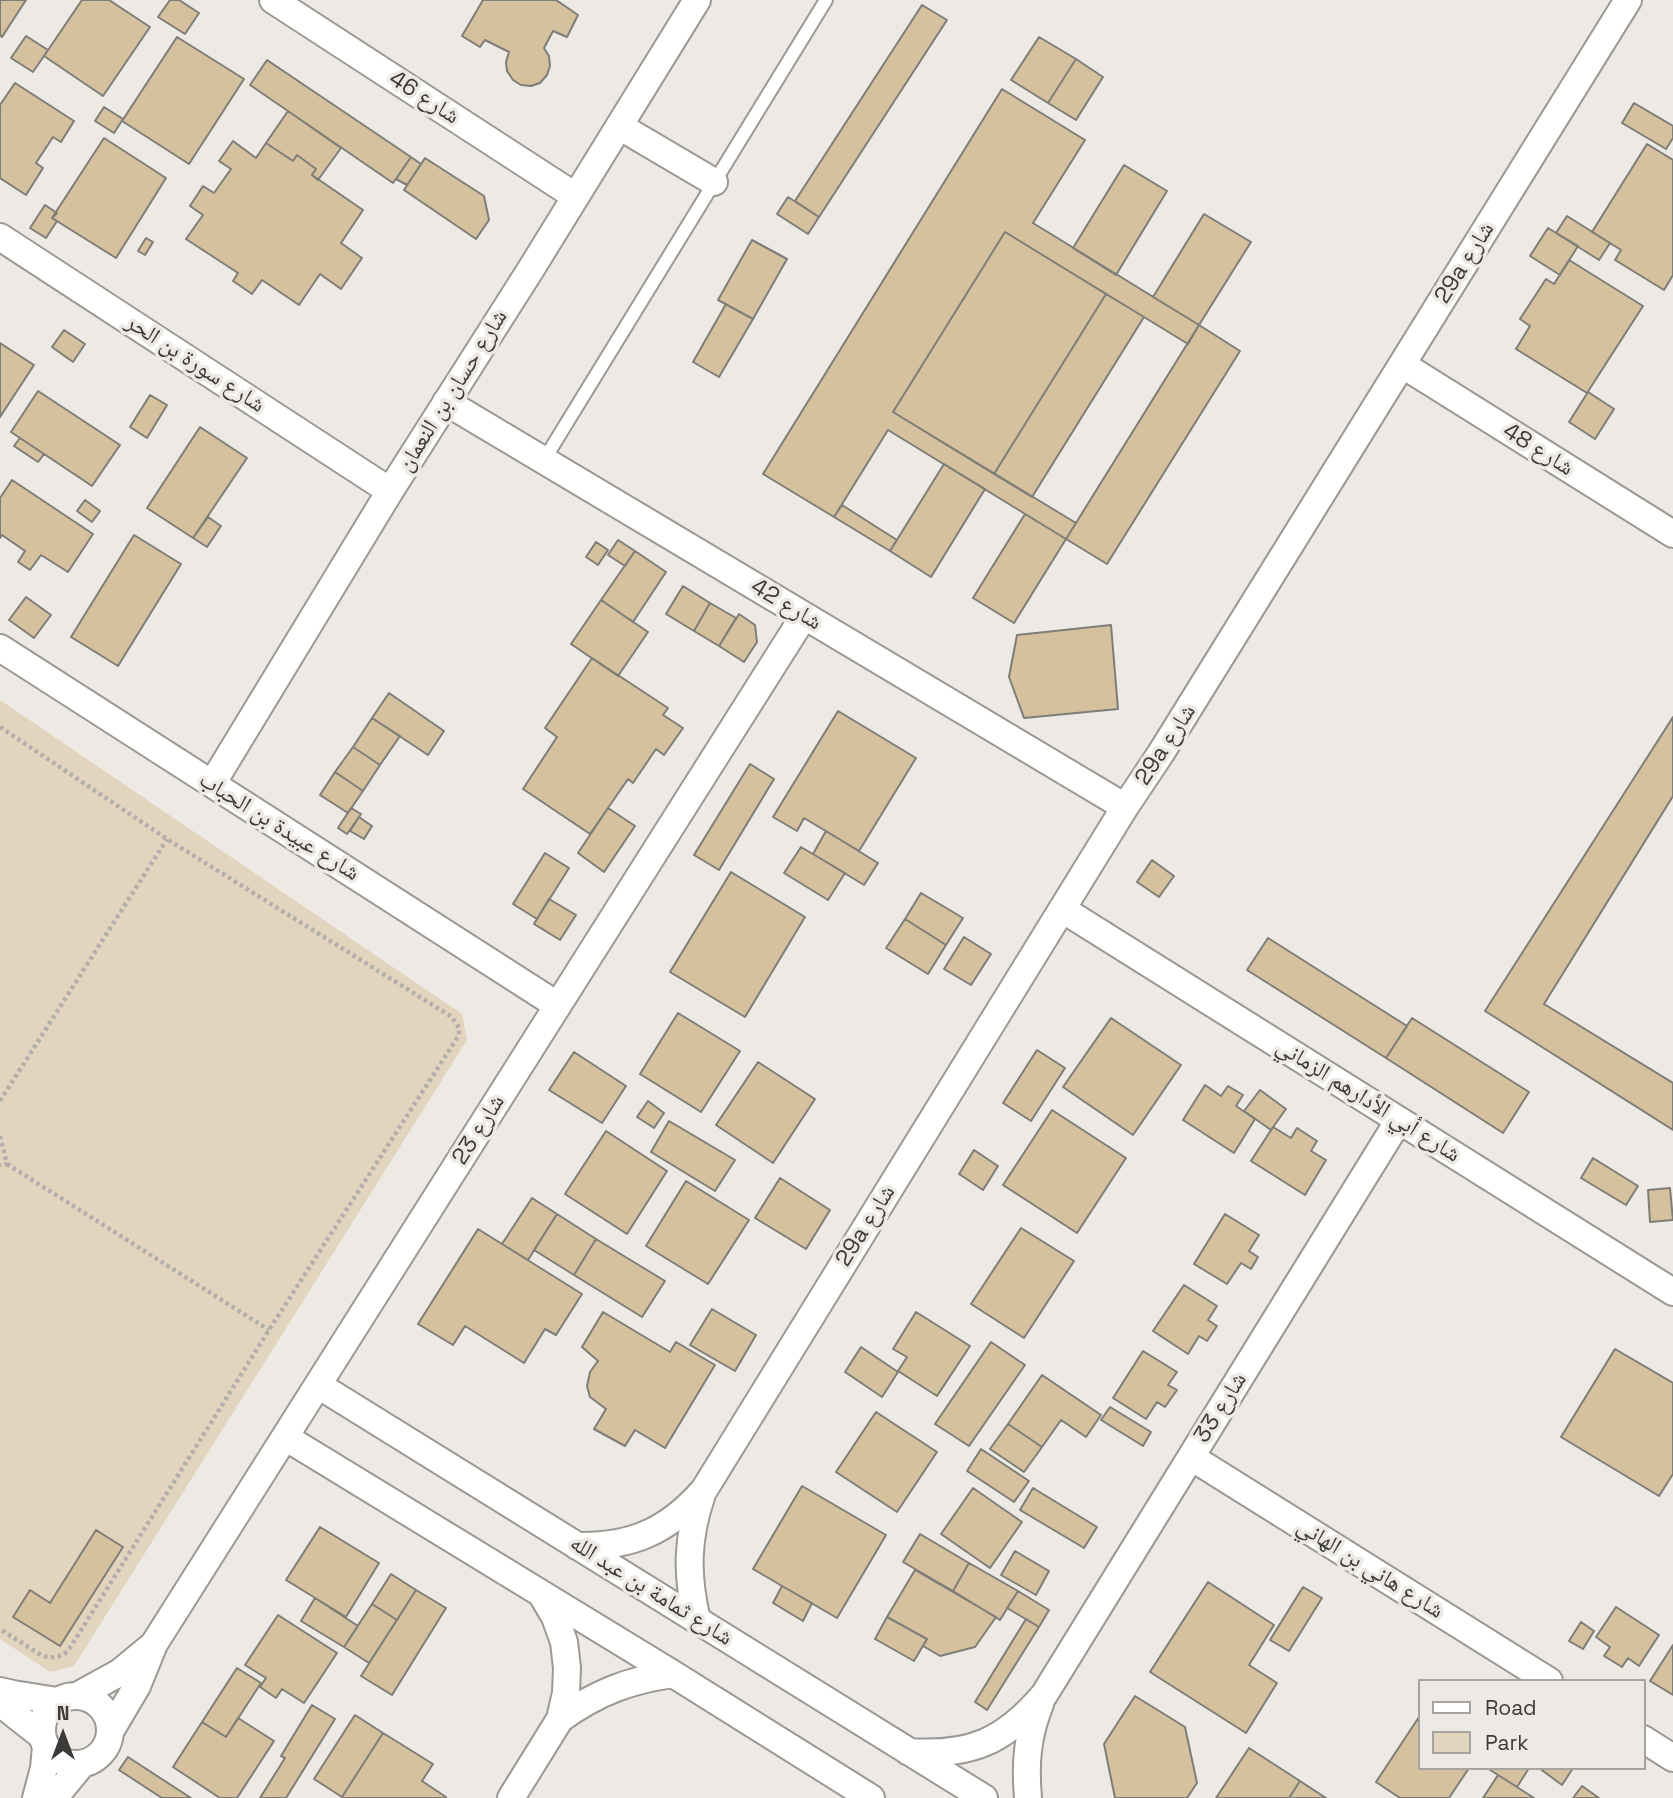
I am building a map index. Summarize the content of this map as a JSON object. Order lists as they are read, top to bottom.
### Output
{
  "streets": {
    "street": [
      "شارع 46",
      "29a شارع",
      "شارع سورة بن الحر",
      "شارع حسان بن النعمان",
      "شارع 48",
      "شارع 42",
      "شارع عبيدة بن الحباب",
      "شارع أبي الأدارهم الزماني",
      "شارع 23",
      "شارع 33",
      "شارع هاني بن الهاني",
      "شارع ثمامة بن عبد الله"
    ]
  },
  "crossings": [
    ["شارع 46", "شارع حسان بن النعمان"],
    ["29a شارع", "شارع 48"],
    ["29a شارع", "شارع 42"],
    ["29a شارع", "شارع أبي الأدارهم الزماني"],
    ["29a شارع", "شارع ثمامة بن عبد الله"],
    ["شارع سورة بن الحر", "شارع حسان بن النعمان"],
    ["شارع حسان بن النعمان", "شارع 42"],
    ["شارع حسان بن النعمان", "شارع عبيدة بن الحباب"],
    ["شارع 42", "شارع 23"],
    ["شارع عبيدة بن الحباب", "شارع 23"],
    ["شارع أبي الأدارهم الزماني", "شارع 33"],
    ["شارع 23", "شارع ثمامة بن عبد الله"],
    ["شارع 33", "شارع هاني بن الهاني"],
    ["شارع 33", "شارع ثمامة بن عبد الله"]
  ],
  "legend": ["Road", "Park"],
  "north": "top"
}
